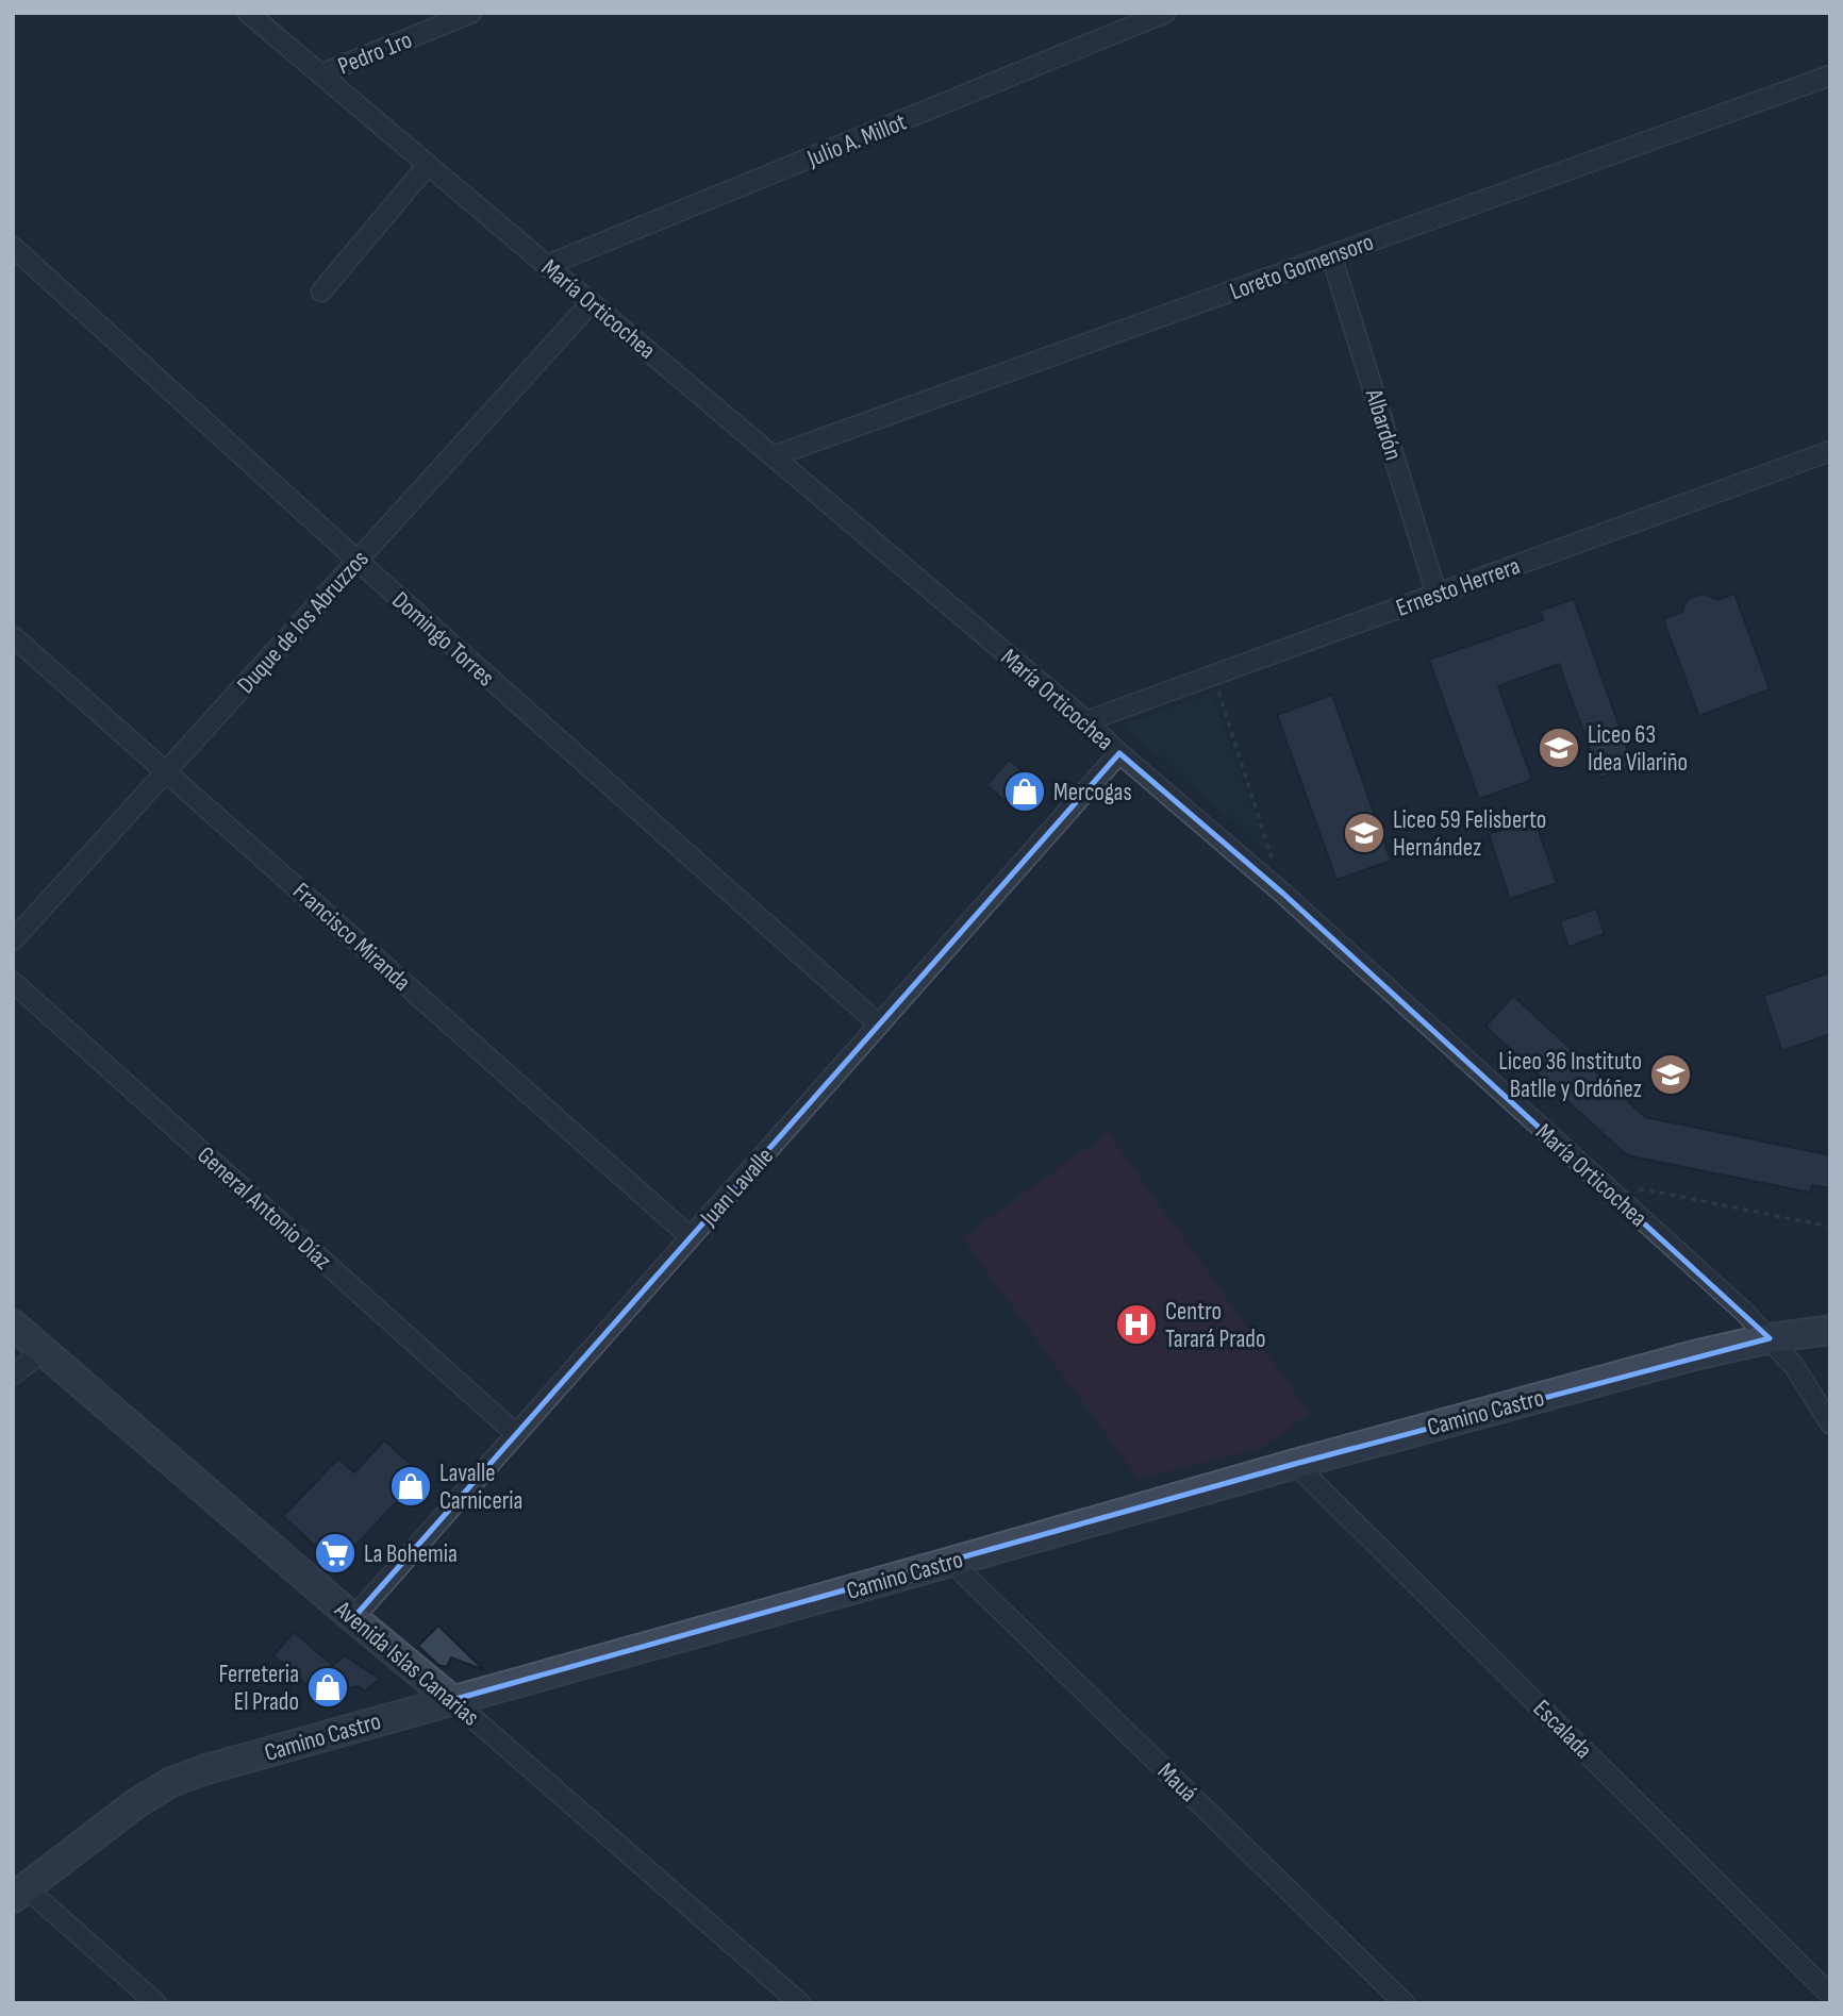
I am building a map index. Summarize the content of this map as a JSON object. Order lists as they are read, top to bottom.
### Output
{
  "streets": {
    "street": [
      "Pedro 1ro",
      "Julio A. Millot",
      "Loreto Gomensoro",
      "María Orticochea",
      "Albardón",
      "Ernesto Herrera",
      "Duque de los Abruzzos",
      "Domingo Torres",
      "Francisco Miranda",
      "Juan Lavalle",
      "General Antonio Díaz",
      "Camino Castro",
      "Avenida Islas Canarias",
      "Escalada",
      "Mauá"
    ]
  },
  "crossings": [
    ["Pedro 1ro", "María Orticochea"],
    ["Julio A. Millot", "María Orticochea"],
    ["Loreto Gomensoro", "María Orticochea"],
    ["Loreto Gomensoro", "Albardón"],
    ["María Orticochea", "Ernesto Herrera"],
    ["María Orticochea", "Duque de los Abruzzos"],
    ["María Orticochea", "Juan Lavalle"],
    ["María Orticochea", "Camino Castro"],
    ["Albardón", "Ernesto Herrera"],
    ["Duque de los Abruzzos", "Domingo Torres"],
    ["Duque de los Abruzzos", "Francisco Miranda"],
    ["Domingo Torres", "Juan Lavalle"],
    ["Francisco Miranda", "Juan Lavalle"],
    ["Juan Lavalle", "General Antonio Díaz"],
    ["Juan Lavalle", "Avenida Islas Canarias"],
    ["Camino Castro", "Avenida Islas Canarias"],
    ["Camino Castro", "Escalada"],
    ["Camino Castro", "Mauá"]
  ],
  "places": {
    "school or university": ["Liceo 63 Idea Vilariño", "Liceo 59 Felisberto Hernández", "Liceo 36 Instituto Batlle y Ordóñez"],
    "shop": ["Mercogas", "Lavalle Carniceria", "Ferreteria El Prado"],
    "hospital": ["Centro Tarará Prado"],
    "supermarket": ["La Bohemia"]
  }
}
